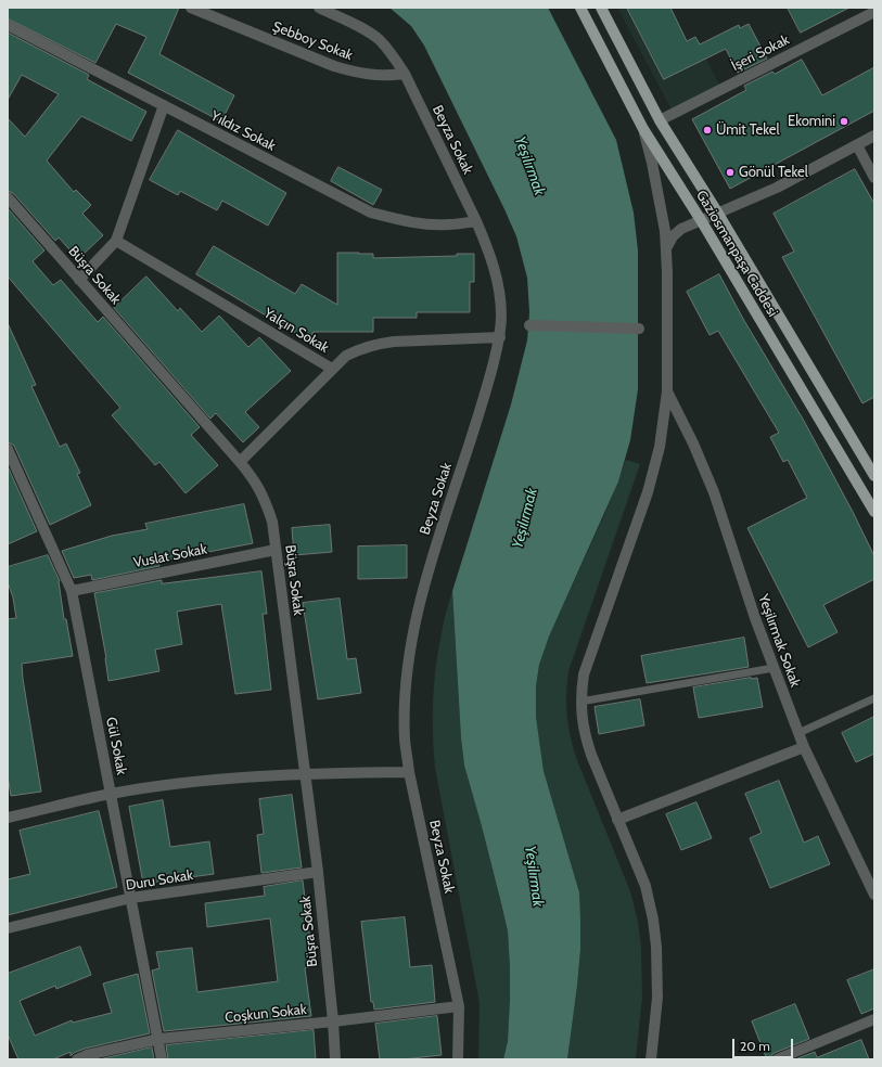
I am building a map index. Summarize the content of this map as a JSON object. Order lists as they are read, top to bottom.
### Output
{
  "streets": {
    "main road": ["Gaziosmanpaşa Caddesi"],
    "street": [
      "Şebboy Sokak",
      "İşeri Sokak",
      "Yıldız Sokak",
      "Beyza Sokak",
      "Büşra Sokak",
      "Yalçın Sokak",
      "Vuslat Sokak",
      "Yeşilırmak Sokak",
      "Gül Sokak",
      "Duru Sokak",
      "Coşkun Sokak"
    ]
  },
  "crossings": [
    ["Şebboy Sokak", "Beyza Sokak"],
    ["İşeri Sokak", "Gaziosmanpaşa Caddesi"],
    ["Yıldız Sokak", "Beyza Sokak"],
    ["Beyza Sokak", "Yalçın Sokak"],
    ["Beyza Sokak", "Coşkun Sokak"],
    ["Büşra Sokak", "Vuslat Sokak"],
    ["Büşra Sokak", "Duru Sokak"],
    ["Büşra Sokak", "Coşkun Sokak"],
    ["Vuslat Sokak", "Gül Sokak"],
    ["Gül Sokak", "Duru Sokak"],
    ["Gül Sokak", "Coşkun Sokak"]
  ],
  "water": ["Yeşilırmak"],
  "places": ["Ekomini", "Ümit Tekel", "Gönül Tekel"],
  "scale_bar": "20 m"
}
